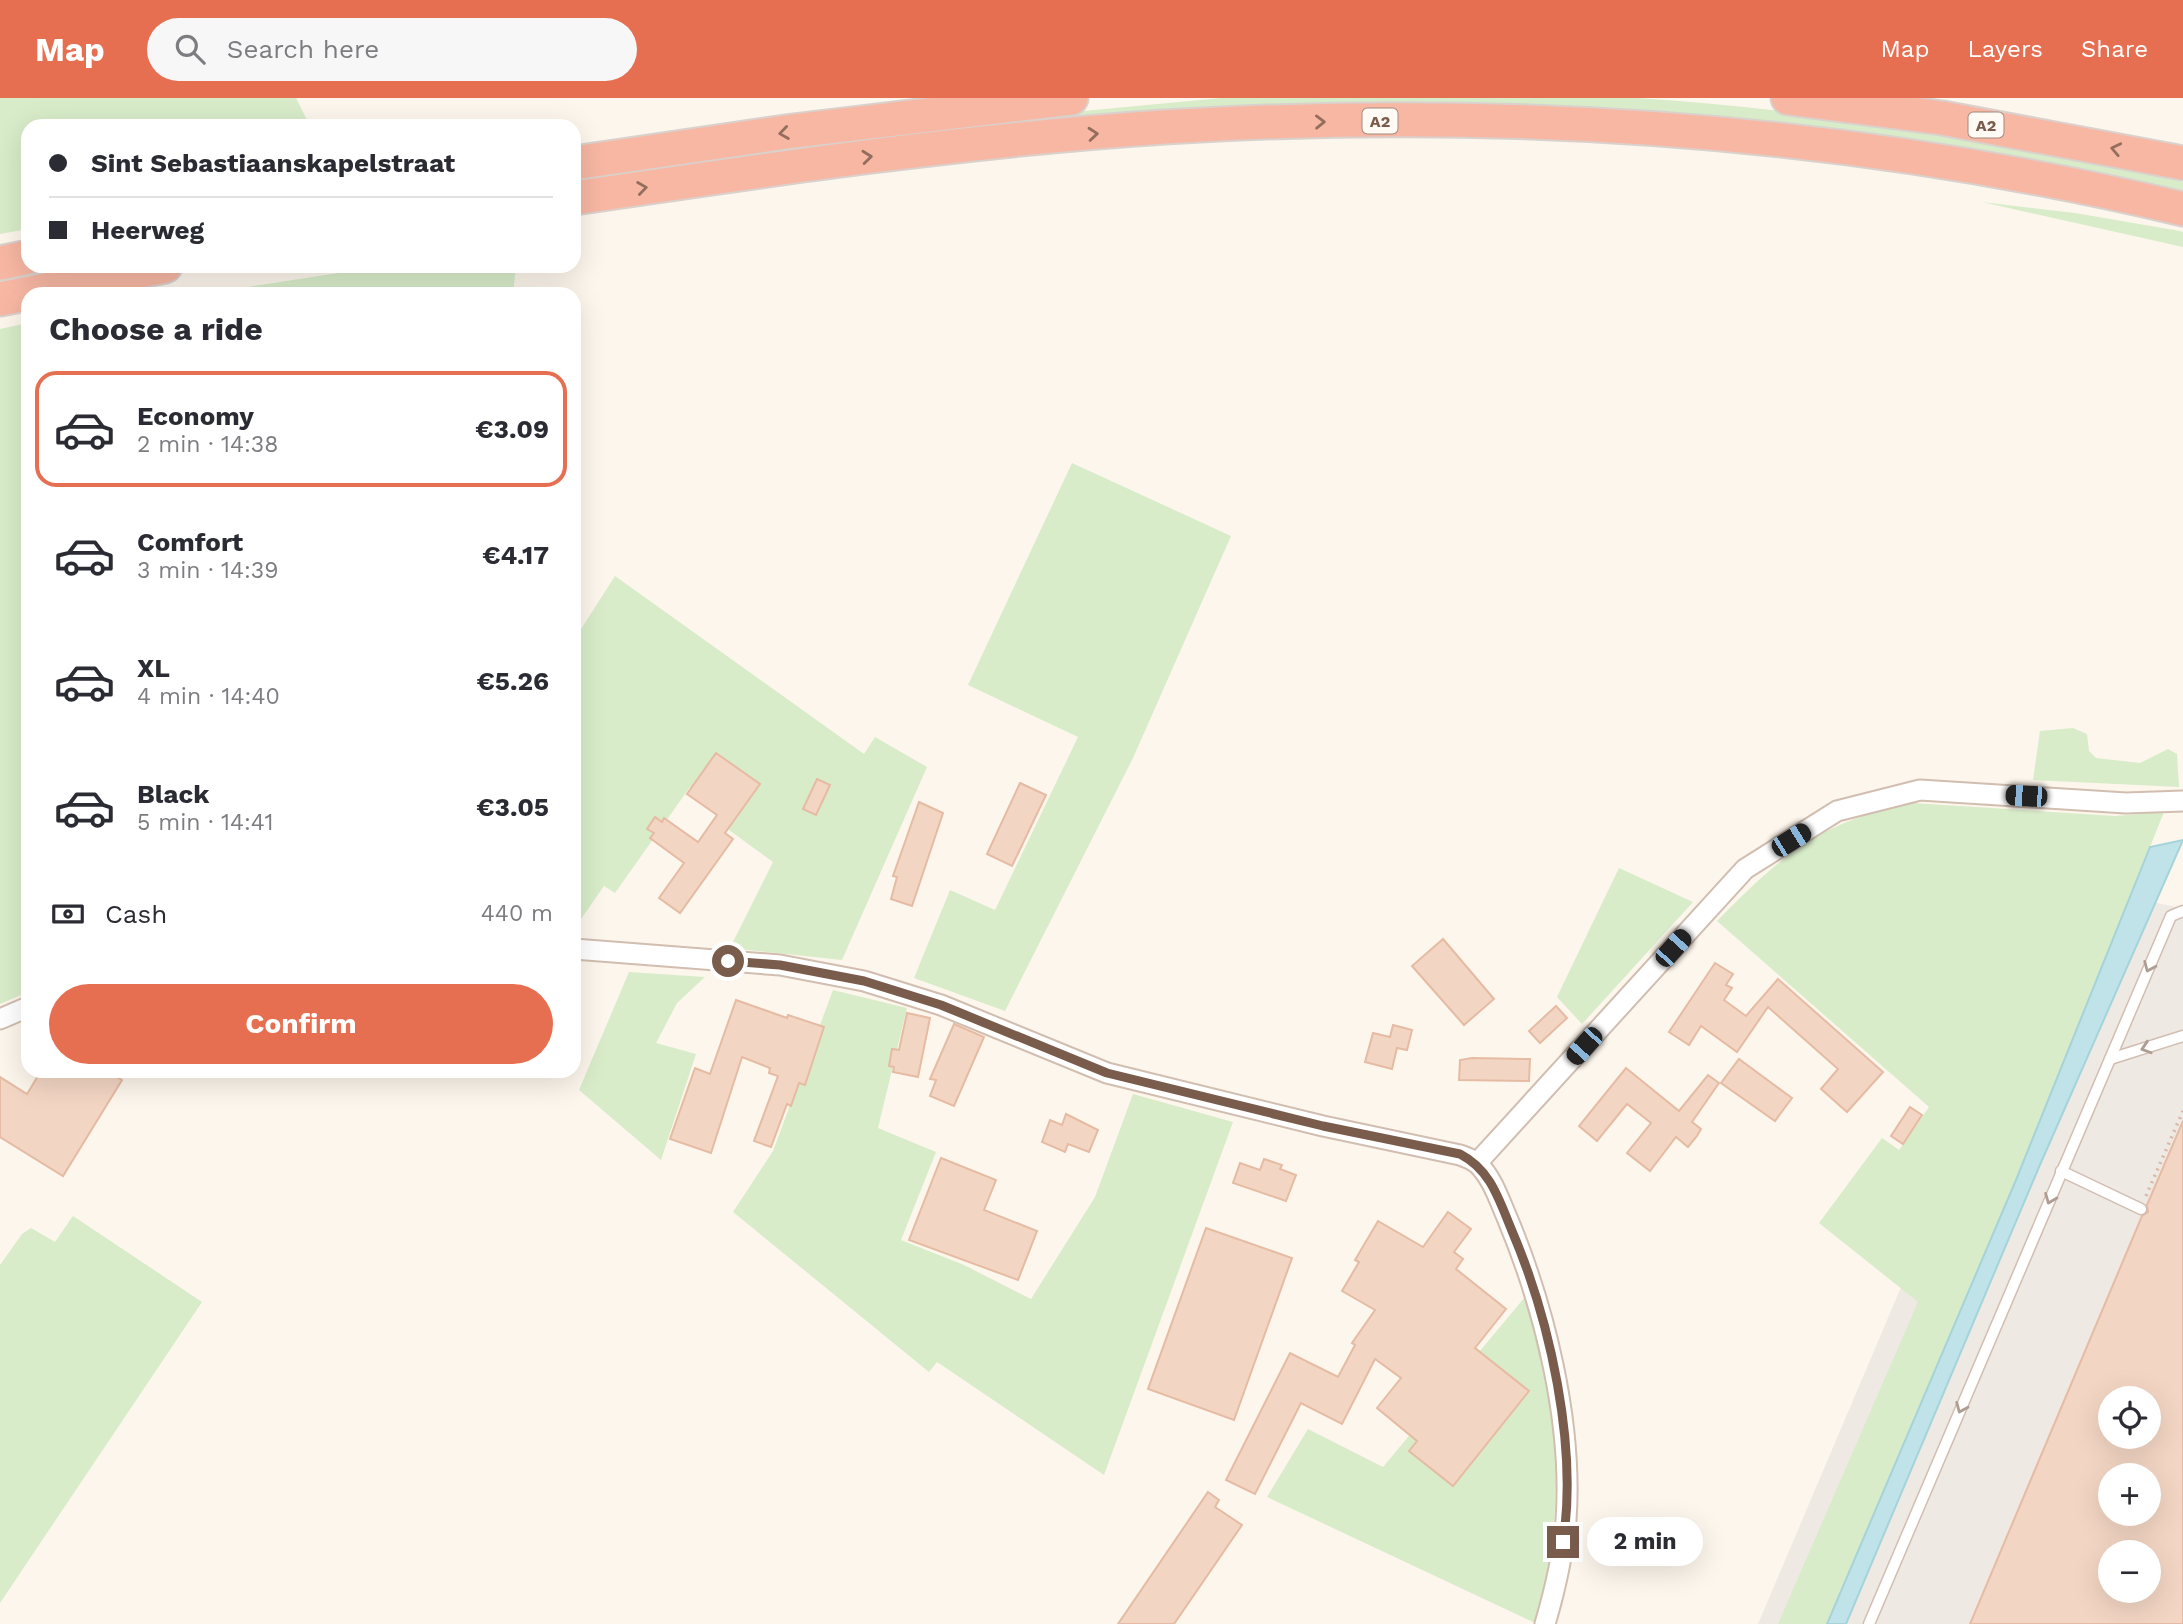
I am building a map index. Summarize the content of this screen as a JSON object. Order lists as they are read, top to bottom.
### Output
{
  "streets": {
    "highway": ["A2"]
  },
  "page": {
    "header": "Map",
    "search": "Search here",
    "nav": ["Map", "Layers", "Share"],
    "banner": ["Sint Sebastiaanskapelstraat", "Heerweg"],
    "heading": "Choose a ride",
    "list": [
      {
        "name": "Economy",
        "note": "2 min · 14:38",
        "value": "€3.09"
      },
      {
        "name": "Comfort",
        "note": "3 min · 14:39",
        "value": "€4.17"
      },
      {
        "name": "XL",
        "note": "4 min · 14:40",
        "value": "€5.26"
      },
      {
        "name": "Black",
        "note": "5 min · 14:41",
        "value": "€3.05"
      }
    ],
    "pay": ["Cash", "440 m"],
    "buttons": "Confirm",
    "map_buttons": ["+", "−"],
    "bubble": "2 min"
  }
}
